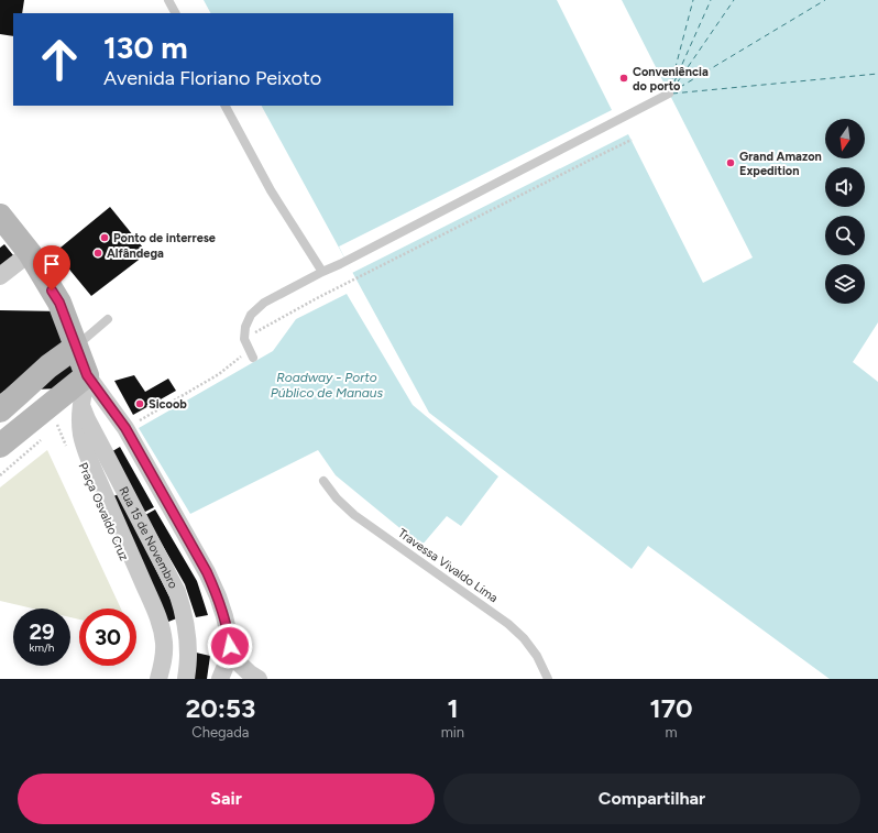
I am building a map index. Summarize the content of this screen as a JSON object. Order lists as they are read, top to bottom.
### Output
{
  "streets": {
    "street": ["Rua 15 de Novembro"],
    "lane": ["Travessa Vivaldo Lima"],
    "path": ["Praça Osvaldo Cruz"]
  },
  "water": ["Roadway - Porto Público de Manaus"],
  "places": [
    "Conveniência do porto",
    "Grand Amazon Expedition",
    "Ponto de interrese",
    "Alfândega",
    "Sicoob"
  ],
  "north": "bottom",
  "page": {
    "turn": ["130 m", "Avenida Floriano Peixoto"],
    "speed": "29 km/h",
    "limit": "30",
    "eta": [
      "20:53",
      "Chegada",
      "1",
      "min",
      "170",
      "m"
    ],
    "buttons": ["Sair", "Compartilhar"]
  }
}
